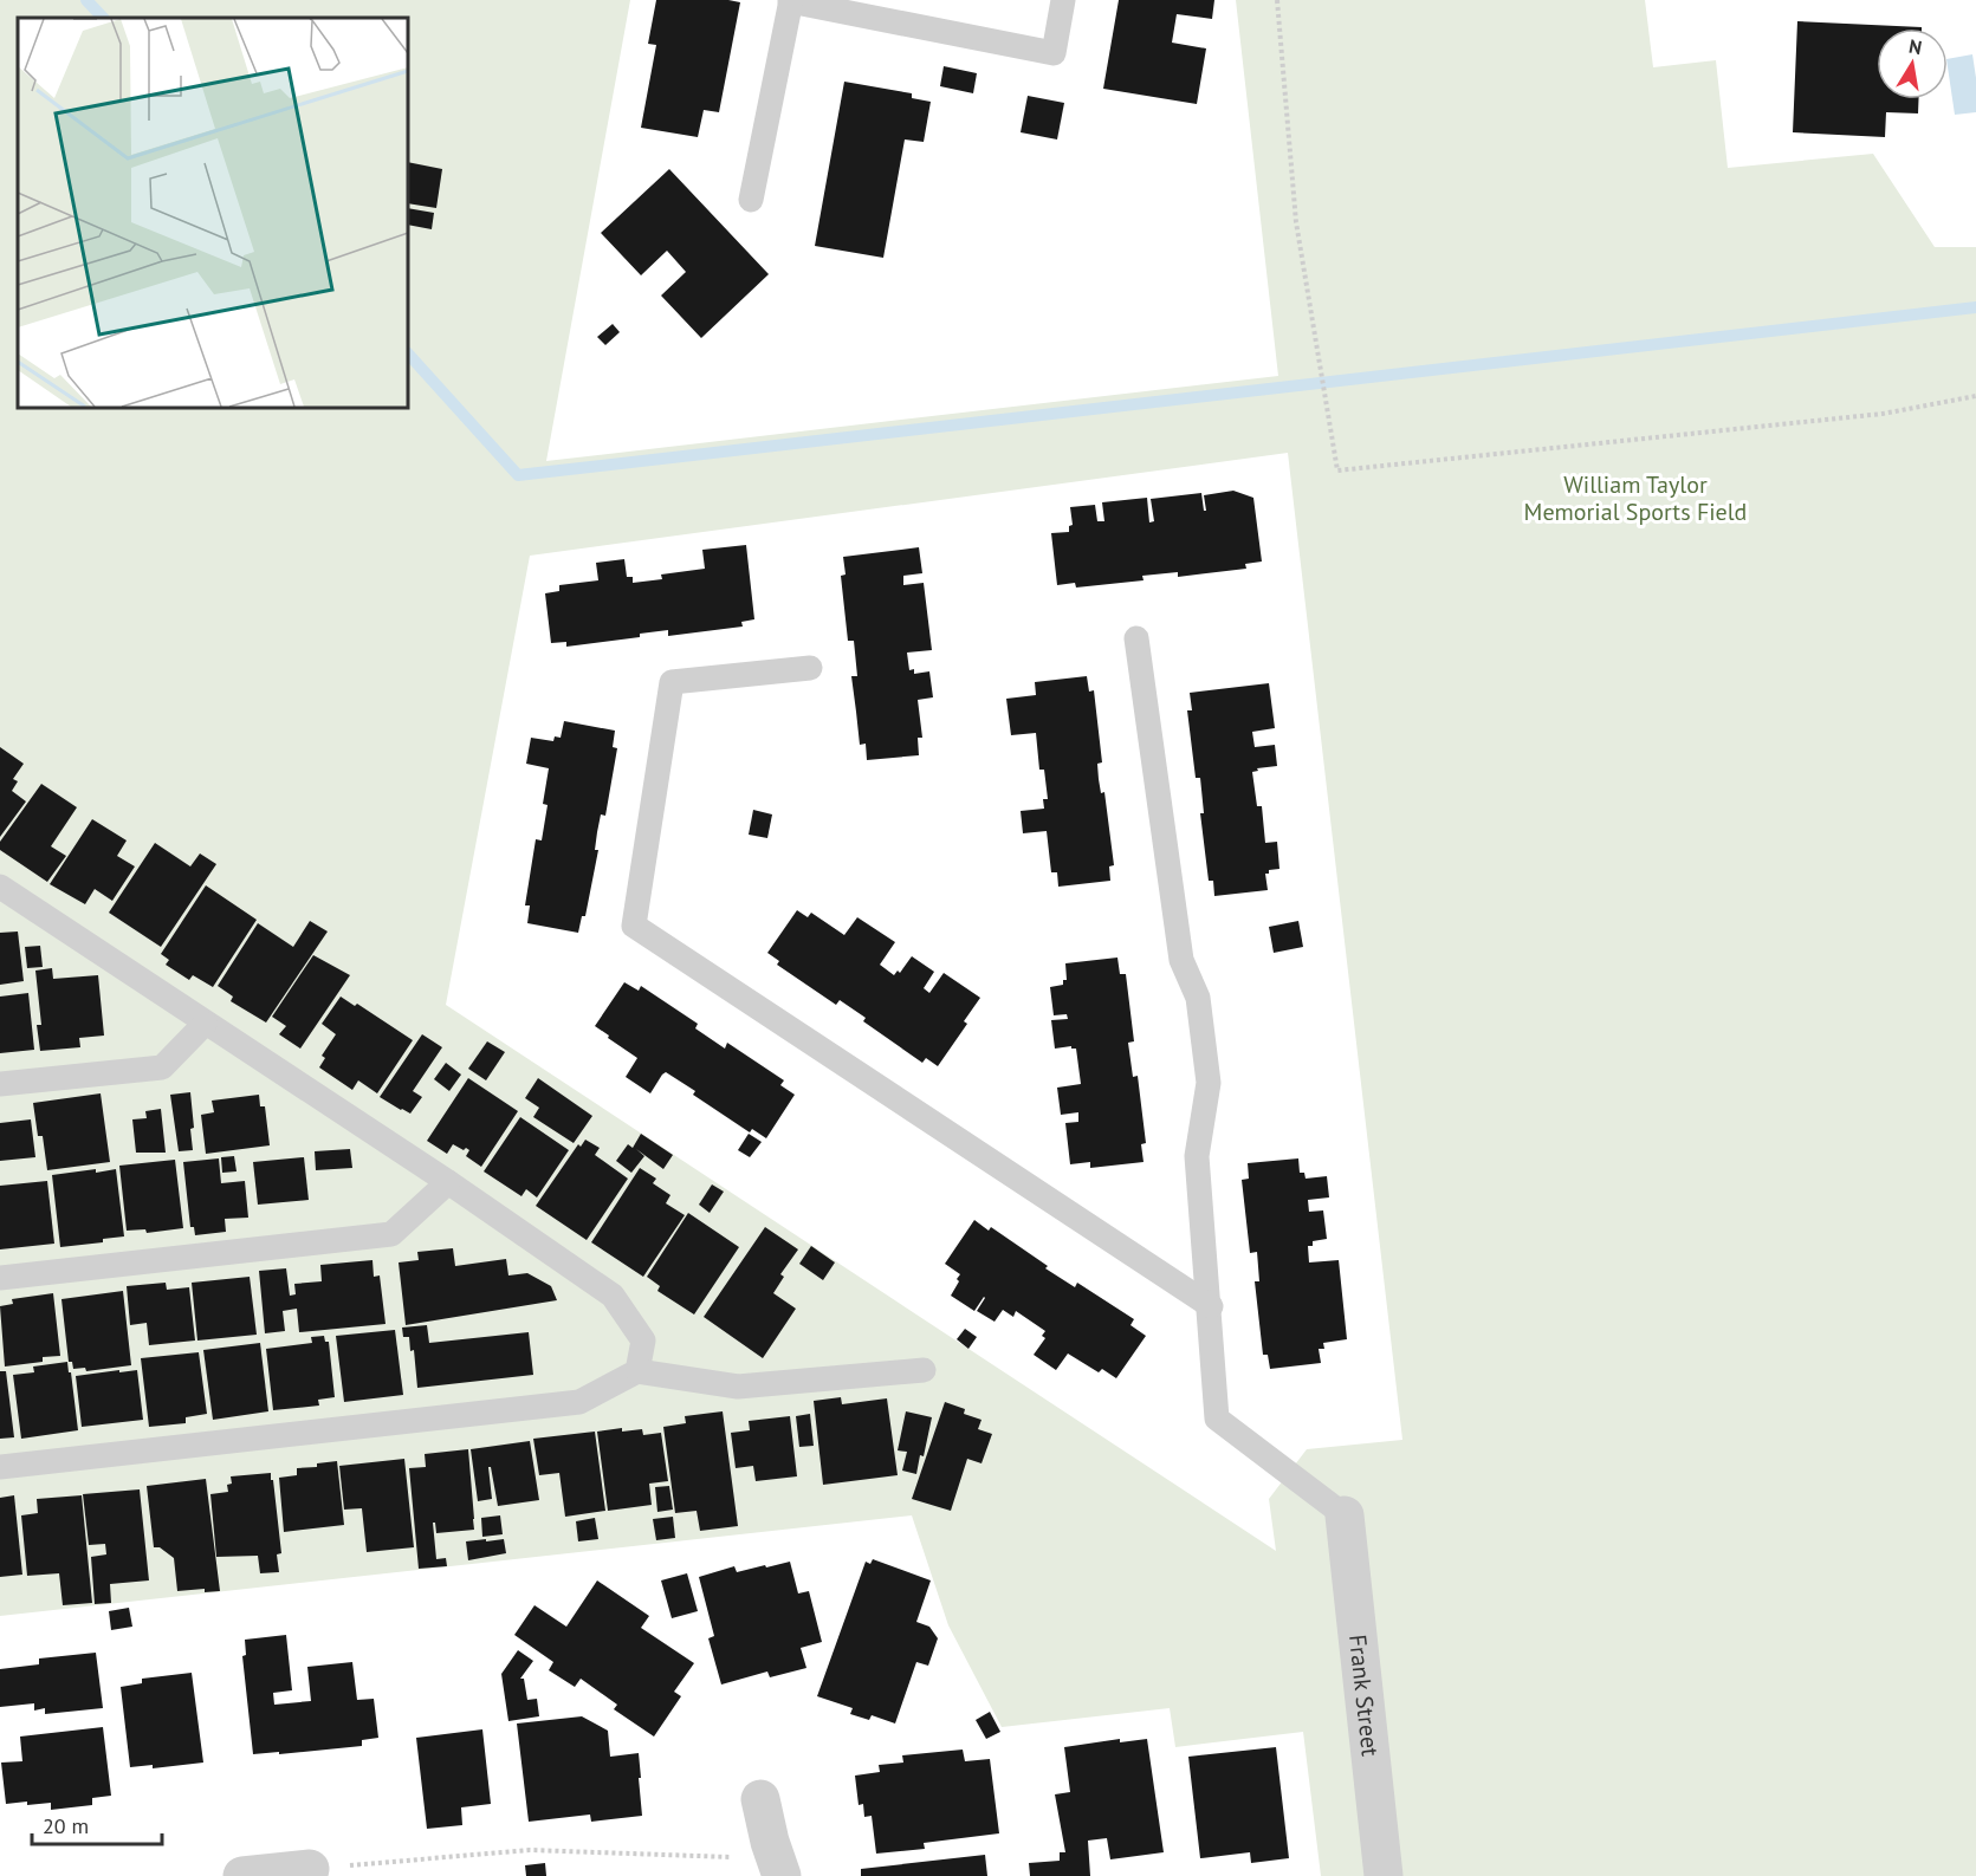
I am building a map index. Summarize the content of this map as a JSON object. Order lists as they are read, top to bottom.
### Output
{
  "streets": {
    "street": ["Frank Street"]
  },
  "parks": ["William Taylor Memorial Sports Field"],
  "scale_bar": "20 m",
  "north": "top"
}
